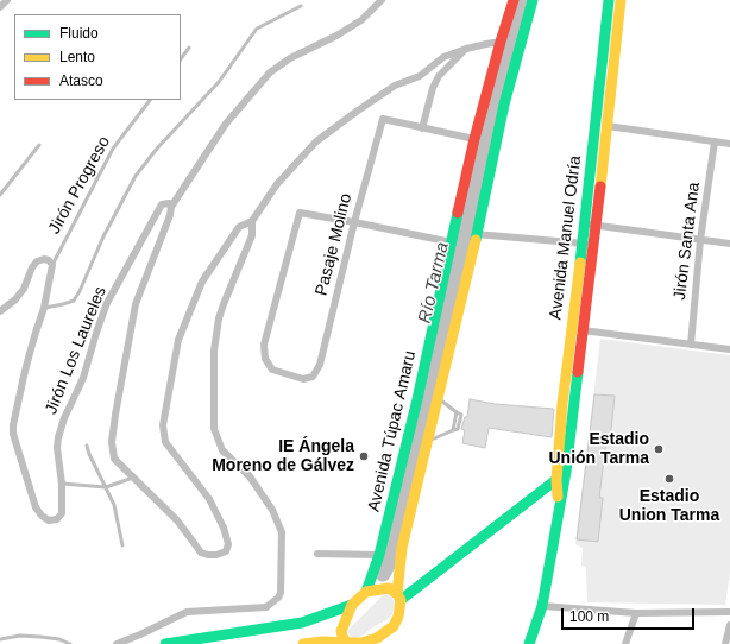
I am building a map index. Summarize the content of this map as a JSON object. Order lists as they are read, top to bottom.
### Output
{
  "streets": {
    "main road": ["Avenida Manuel Odría", "Avenida Túpac Amaru"],
    "street": ["Jirón Santa Ana", "Pasaje Molino", "Jirón Los Laureles"],
    "lane": ["Jirón Progreso"]
  },
  "water": ["Río Tarma"],
  "places": ["Estadio Unión Tarma", "IE Ángela Moreno de Gálvez", "Estadio Union Tarma"],
  "legend": ["Fluido", "Lento", "Atasco"],
  "scale_bar": "100 m"
}
